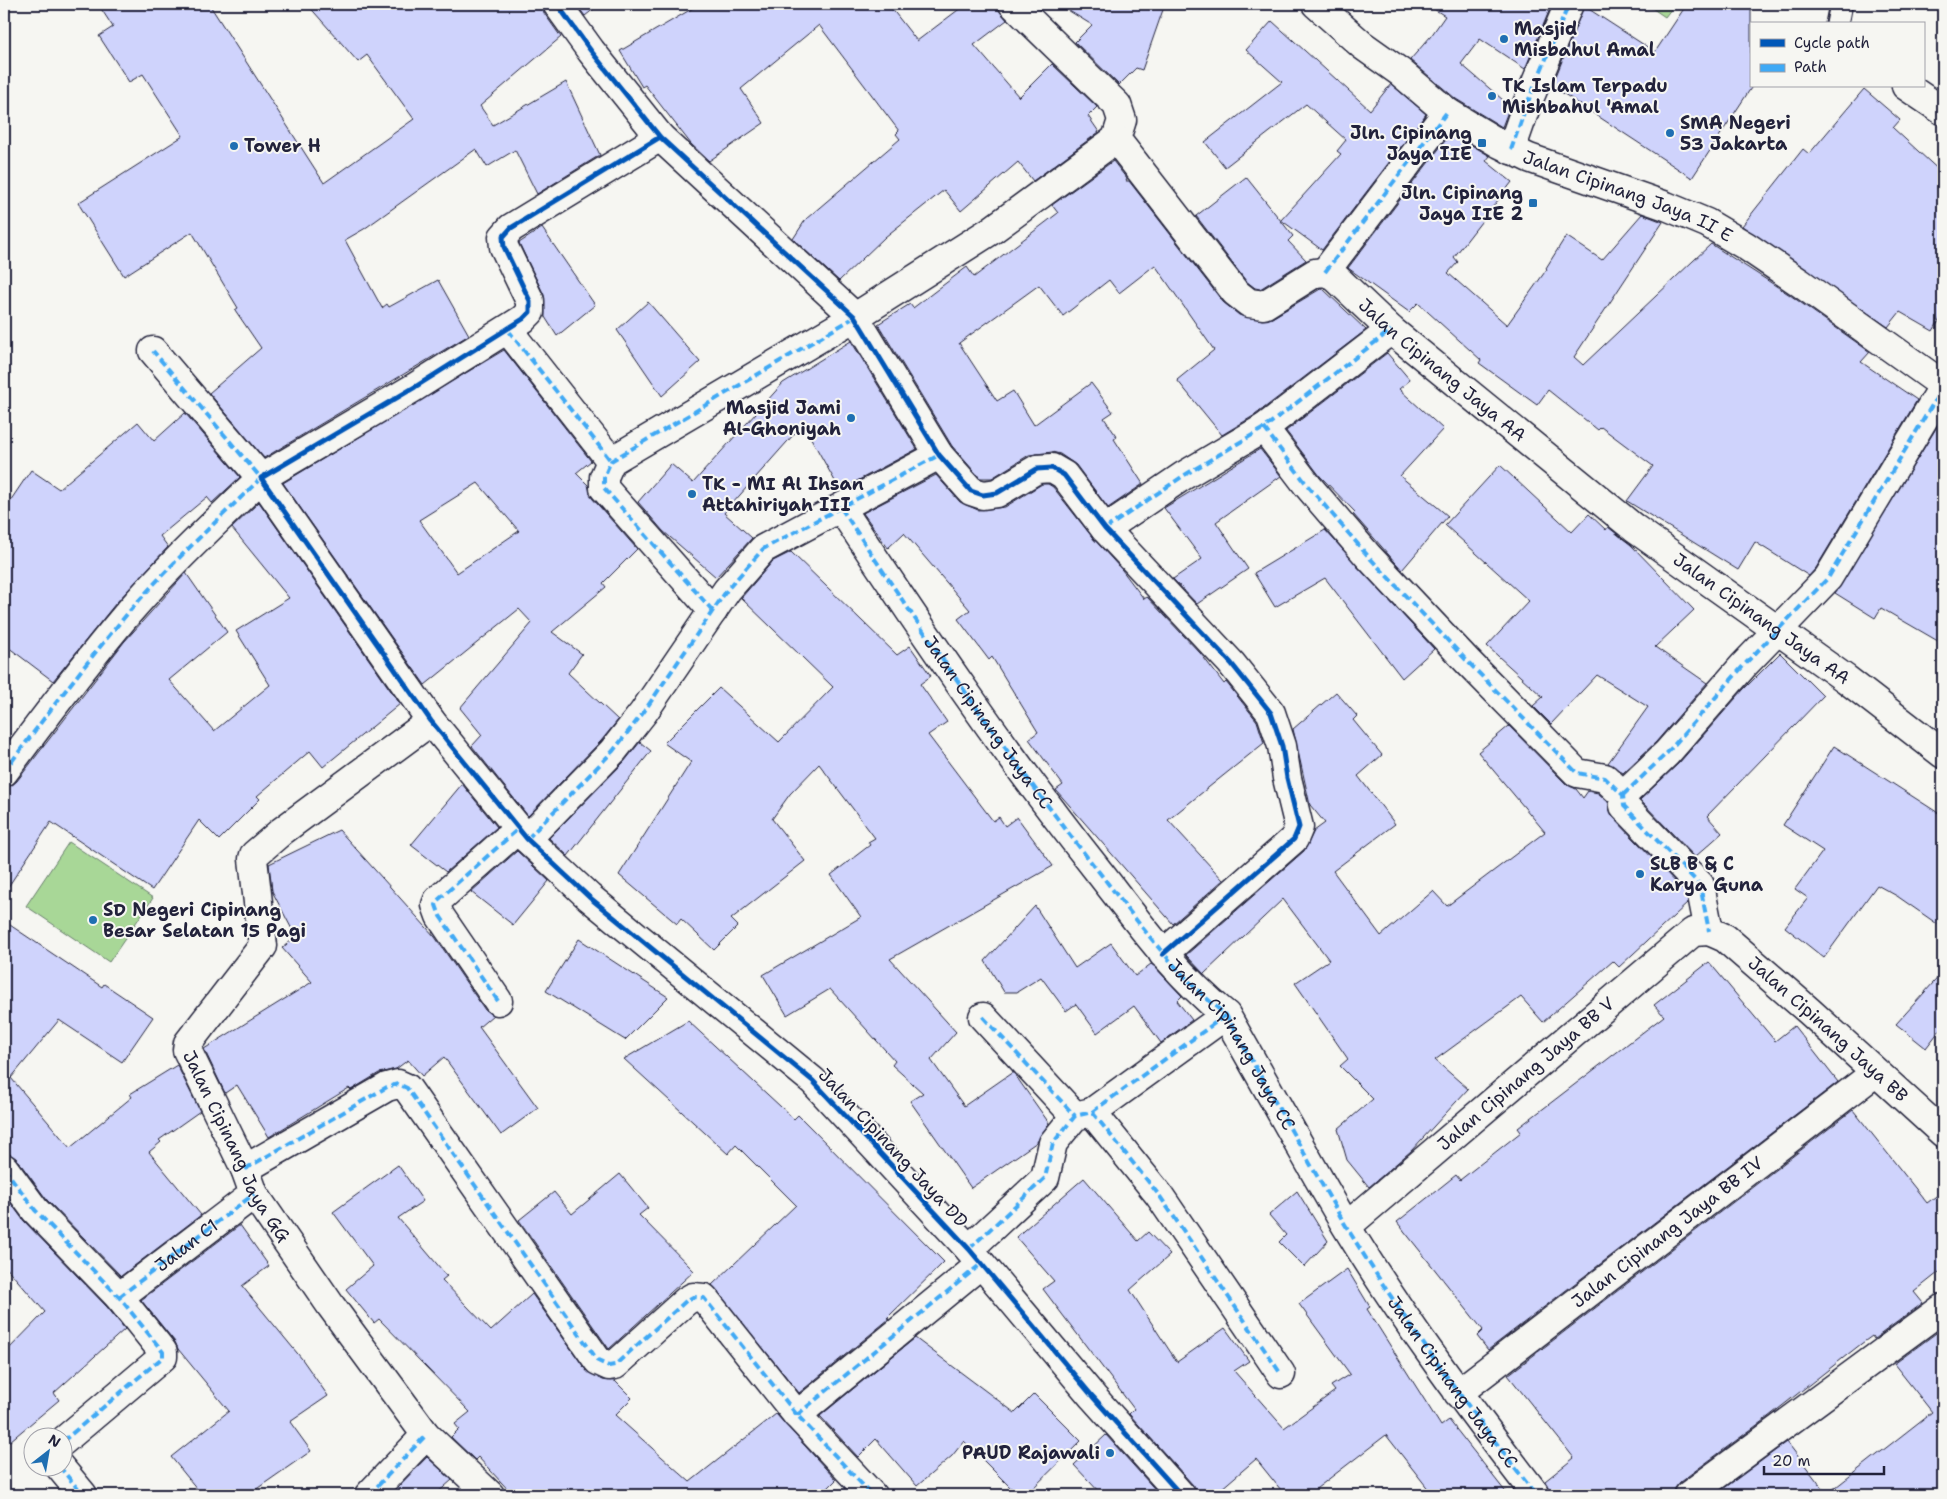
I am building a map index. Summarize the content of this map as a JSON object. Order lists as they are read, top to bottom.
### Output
{
  "streets": {
    "street": [
      "Jalan Cipinang Jaya II E",
      "Jalan Cipinang Jaya AA",
      "Jalan Cipinang Jaya CC",
      "Jalan Cipinang Jaya BB",
      "Jalan Cipinang Jaya BB V",
      "Jalan Cipinang Jaya GG",
      "Jalan Cipinang Jaya DD",
      "Jalan Cipinang Jaya BB IV",
      "Jalan C1"
    ]
  },
  "crossings": [
    ["Jalan Cipinang Jaya II E", "Jalan Cipinang Jaya AA"],
    ["Jalan Cipinang Jaya CC", "Jalan Cipinang Jaya BB V"],
    ["Jalan Cipinang Jaya CC", "Jalan Cipinang Jaya BB IV"],
    ["Jalan Cipinang Jaya BB", "Jalan Cipinang Jaya BB V"],
    ["Jalan Cipinang Jaya BB", "Jalan Cipinang Jaya BB IV"],
    ["Jalan Cipinang Jaya GG", "Jalan Cipinang Jaya DD"],
    ["Jalan Cipinang Jaya GG", "Jalan C1"]
  ],
  "places": {
    "other": [
      "Masjid Misbahul Amal",
      "TK Islam Terpadu Mishbahul 'Amal",
      "SMA Negeri 53 Jakarta",
      "Tower H",
      "Masjid Jami Al-Ghoniyah",
      "TK - MI Al Ihsan Attahiriyah III",
      "SLB B & C Karya Guna",
      "SD Negeri Cipinang Besar Selatan 15 Pagi",
      "PAUD Rajawali"
    ],
    "transit": ["Jln. Cipinang Jaya IIE", "Jln. Cipinang Jaya IIE 2"]
  },
  "legend": ["Cycle path", "Path"],
  "scale_bar": "20 m",
  "north": "top right"
}
